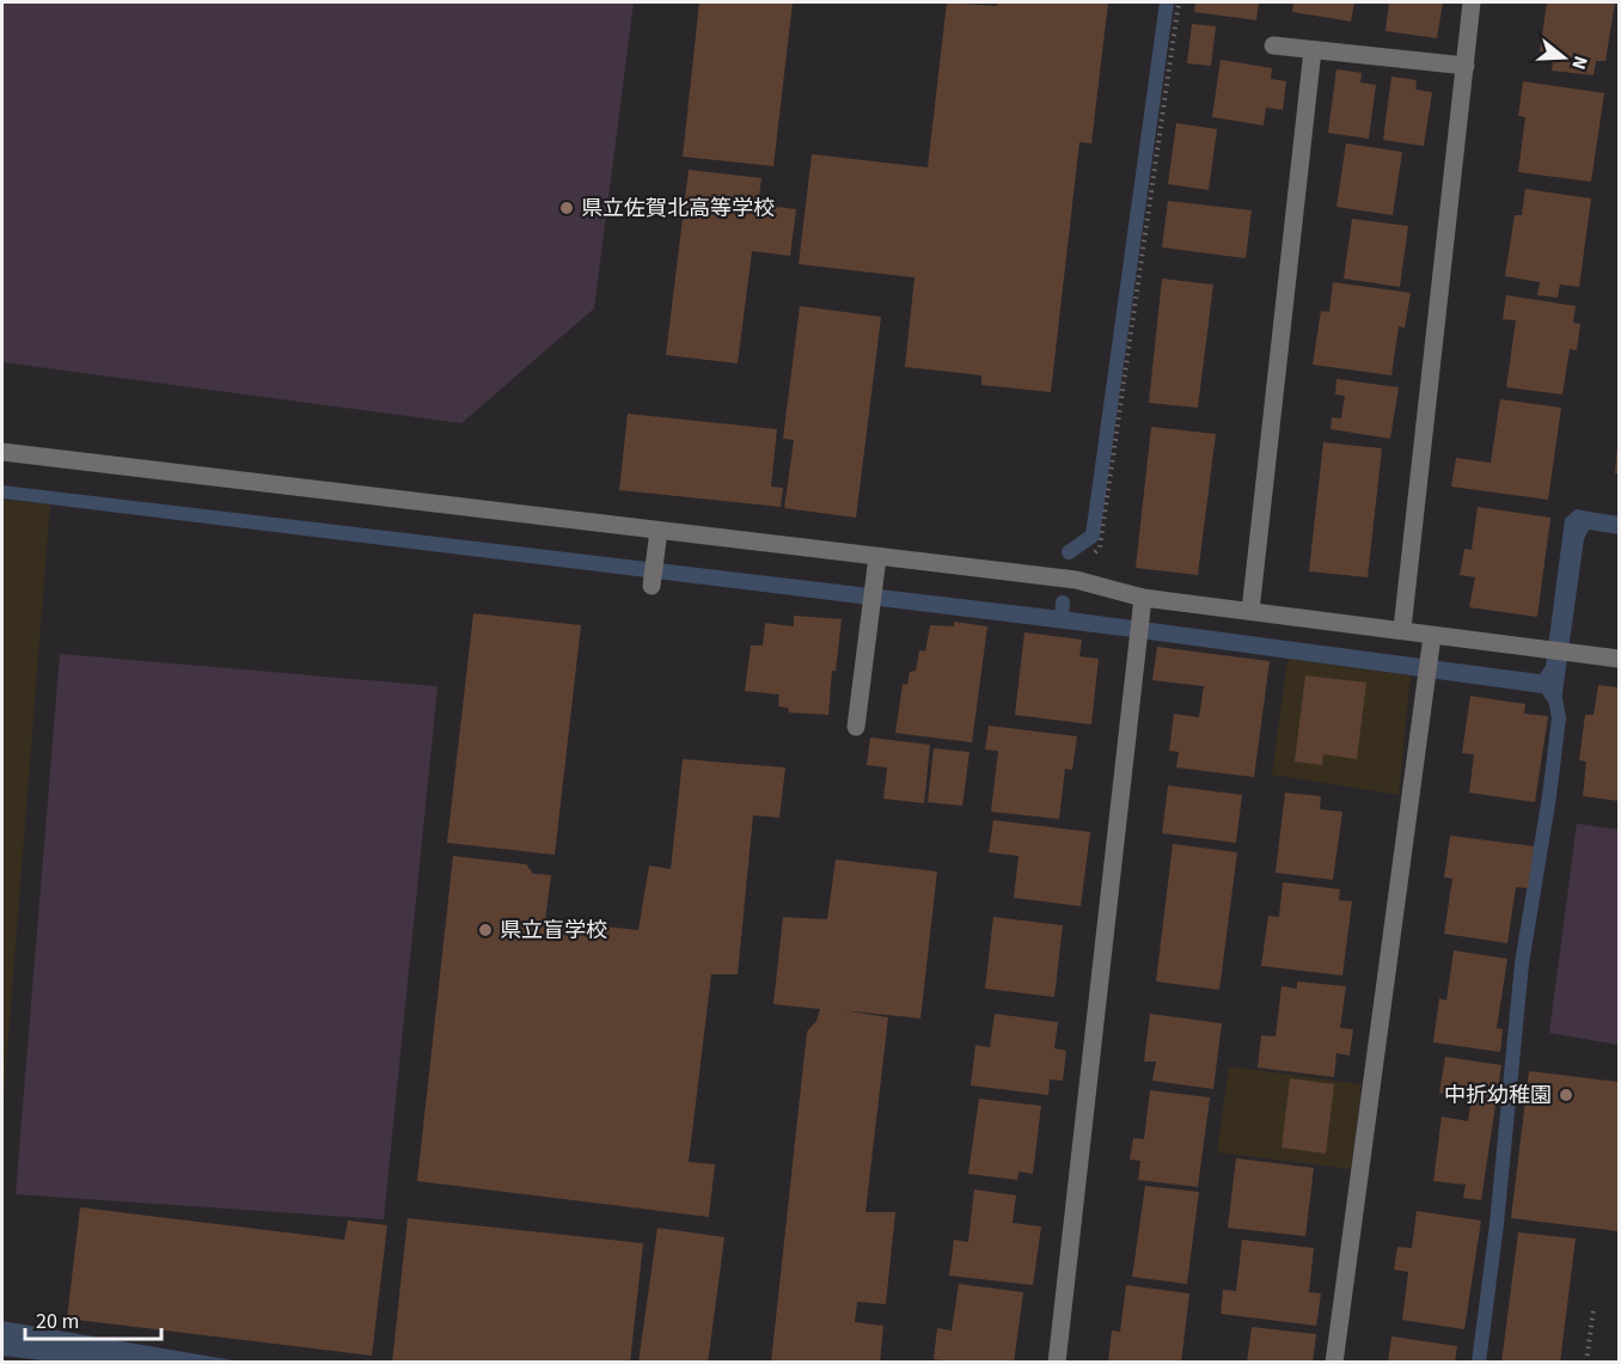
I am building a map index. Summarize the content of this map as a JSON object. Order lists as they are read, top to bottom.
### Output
{
  "places": ["県立佐賀北高等学校", "県立盲学校", "中折幼稚園"],
  "scale_bar": "20 m",
  "north": "right"
}
